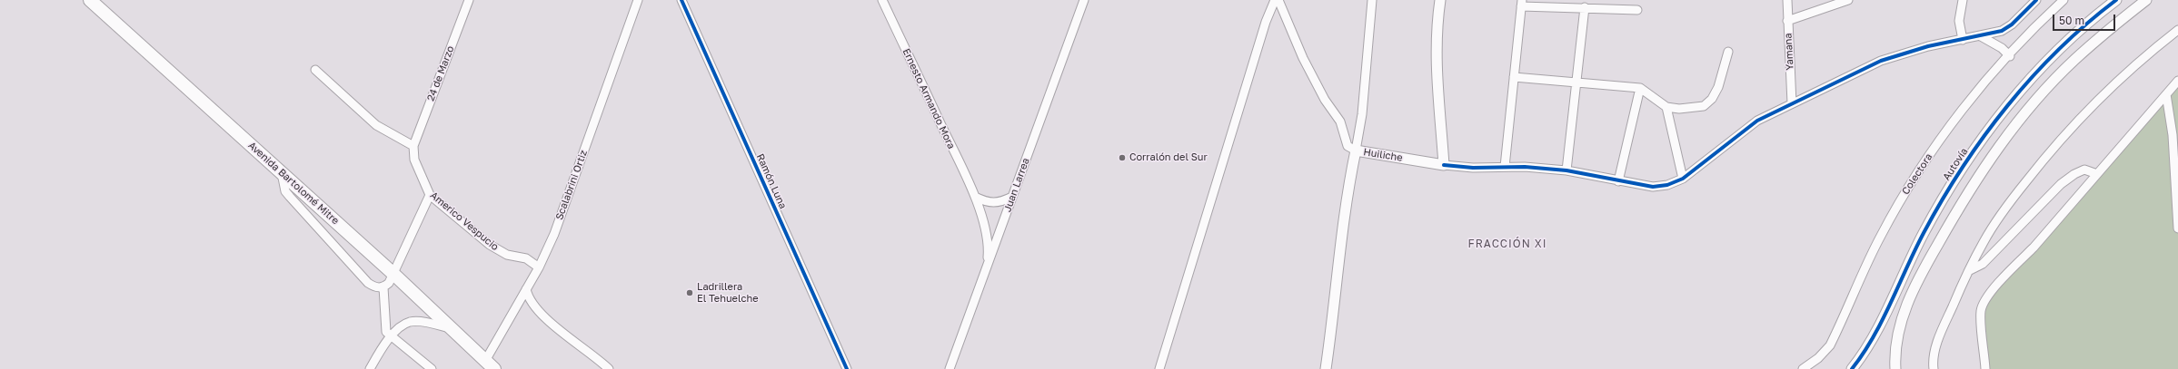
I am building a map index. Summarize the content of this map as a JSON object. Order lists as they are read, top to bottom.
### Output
{
  "streets": {
    "main road": ["Avenida Bartolomé Mitre"],
    "street": [
      "Yamana",
      "24 de Marzo",
      "Ernesto Armando Mora",
      "Huiliche",
      "Autovía",
      "Colectora",
      "Ramón Luna",
      "Scalabrini Ortiz",
      "Juan Larrea",
      "Americo Vespucio"
    ]
  },
  "crossings": [
    ["24 de Marzo", "Americo Vespucio"],
    ["Ernesto Armando Mora", "Juan Larrea"],
    ["Avenida Bartolomé Mitre", "Scalabrini Ortiz"],
    ["Scalabrini Ortiz", "Americo Vespucio"]
  ],
  "districts": ["FRACCIÓN XI"],
  "places": ["Corralón del Sur", "Ladrillera El Tehuelche"],
  "scale_bar": "50 m"
}
